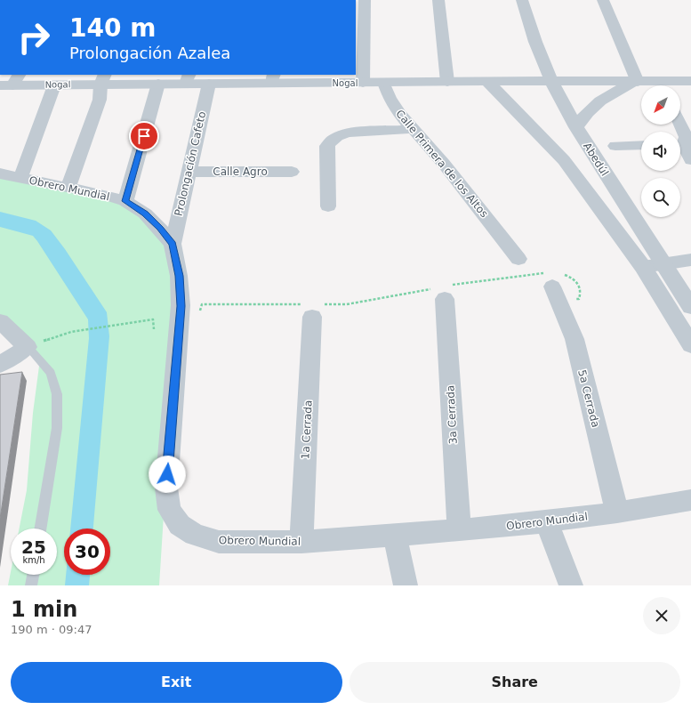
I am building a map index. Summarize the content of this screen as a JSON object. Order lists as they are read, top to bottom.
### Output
{
  "streets": {
    "street": [
      "Nogal",
      "Abedúl",
      "Prolongación Cafeto",
      "Calle Primera de los Altos",
      "Calle Agro",
      "Obrero Mundial",
      "5a Cerrada",
      "3a Cerrada",
      "1a Cerrada"
    ]
  },
  "crossings": [
    ["Nogal", "Abedúl"],
    ["Nogal", "Prolongación Cafeto"],
    ["Nogal", "Calle Primera de los Altos"],
    ["Prolongación Cafeto", "Calle Agro"],
    ["Prolongación Cafeto", "Obrero Mundial"],
    ["Obrero Mundial", "5a Cerrada"],
    ["Obrero Mundial", "3a Cerrada"],
    ["Obrero Mundial", "1a Cerrada"]
  ],
  "north": "bottom left",
  "page": {
    "turn": ["140 m", "Prolongación Azalea"],
    "speed": "25 km/h",
    "limit": "30",
    "heading": ["1 min", "190 m · 09:47"],
    "buttons": ["Exit", "Share"]
  }
}
